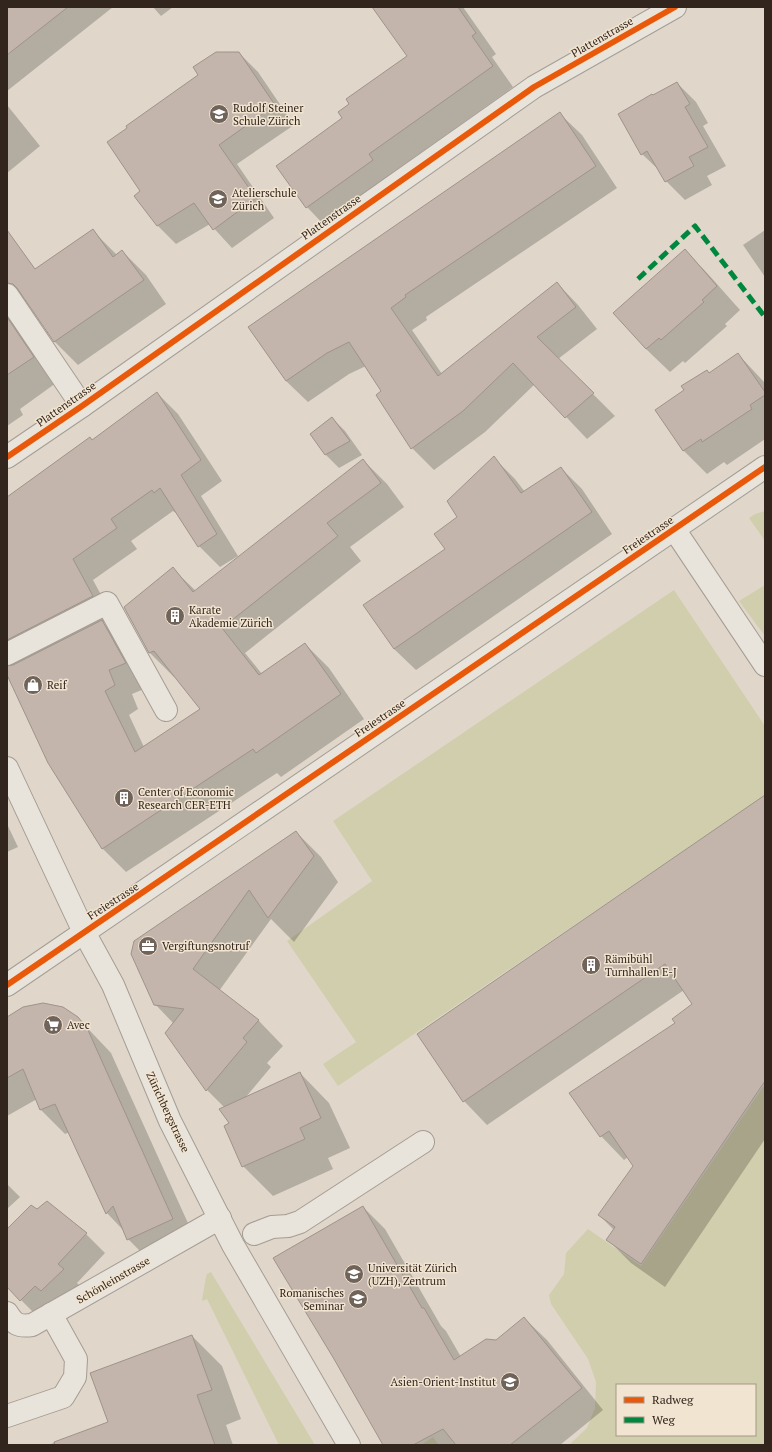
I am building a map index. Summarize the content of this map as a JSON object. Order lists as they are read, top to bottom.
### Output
{
  "streets": {
    "street": [
      "Plattenstrasse",
      "Freiestrasse",
      "Zürichbergstrasse",
      "Schönleinstrasse"
    ]
  },
  "crossings": [
    ["Freiestrasse", "Zürichbergstrasse"],
    ["Zürichbergstrasse", "Schönleinstrasse"]
  ],
  "places": {
    "school or university": [
      "Rudolf Steiner Schule Zürich",
      "Atelierschule Zürich",
      "Universität Zürich (UZH), Zentrum",
      "Romanisches Seminar",
      "Asien-Orient-Institut"
    ],
    "building": ["Karate Akademie Zürich", "Center of Economic Research CER-ETH", "Rämibühl Turnhallen E-J"],
    "shop": ["Reif"],
    "office": ["Vergiftungsnotruf"],
    "supermarket": ["Avec"]
  },
  "legend": ["Radweg", "Weg"]
}
